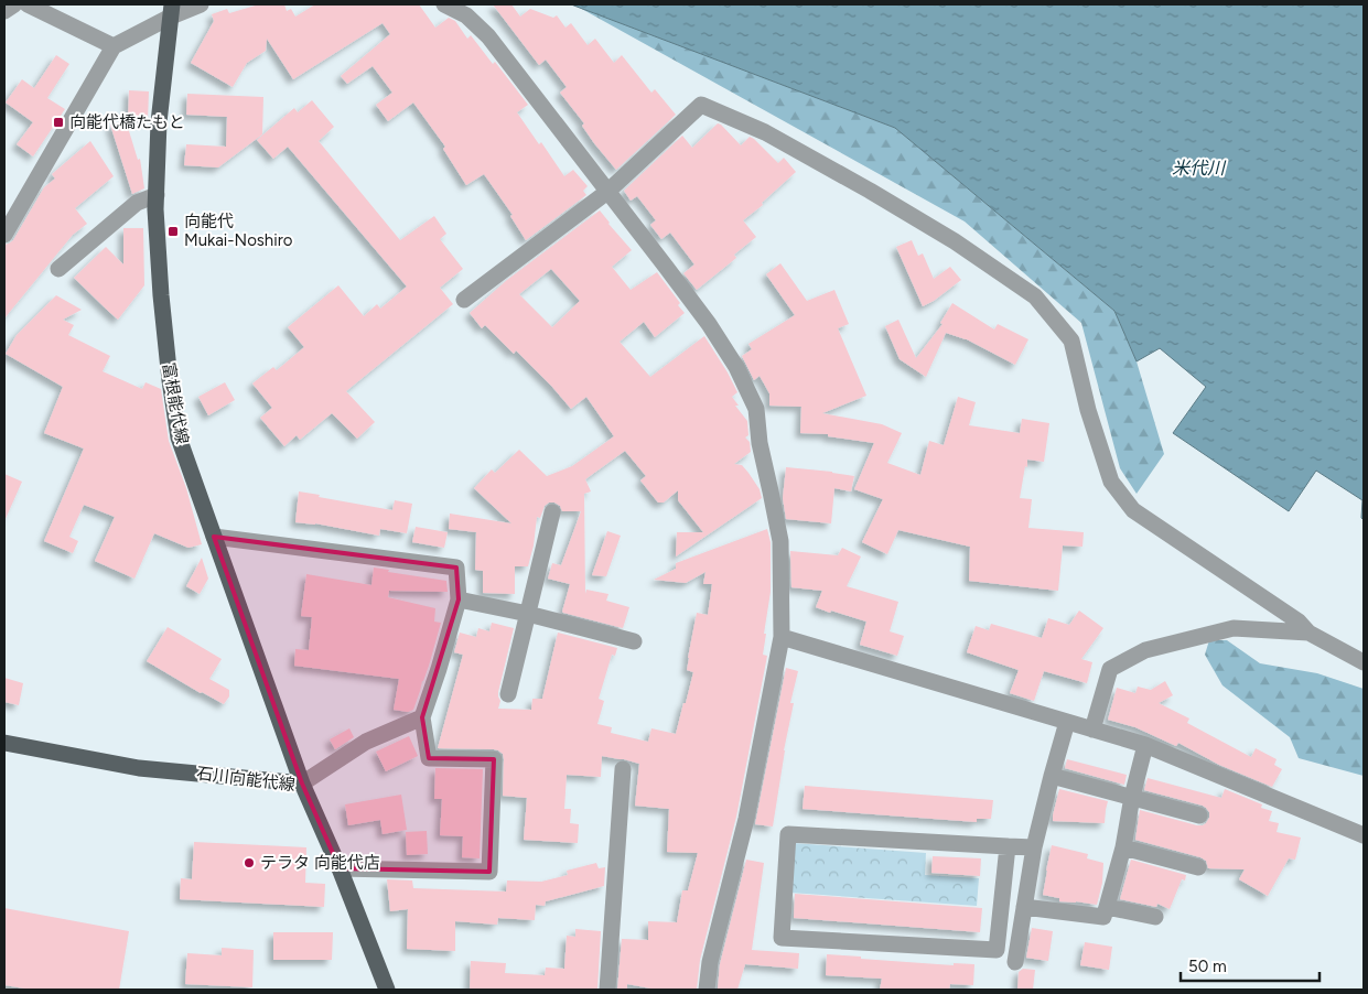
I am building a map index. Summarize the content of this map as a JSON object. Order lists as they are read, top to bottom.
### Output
{
  "streets": {
    "main road": ["富根能代線", "石川向能代線"]
  },
  "crossings": [
    ["富根能代線", "石川向能代線"]
  ],
  "water": ["米代川"],
  "places": {
    "transit": ["向能代橋たもと", "向能代 Mukai-Noshiro"],
    "other": ["テラタ 向能代店"]
  },
  "scale_bar": "50 m"
}
